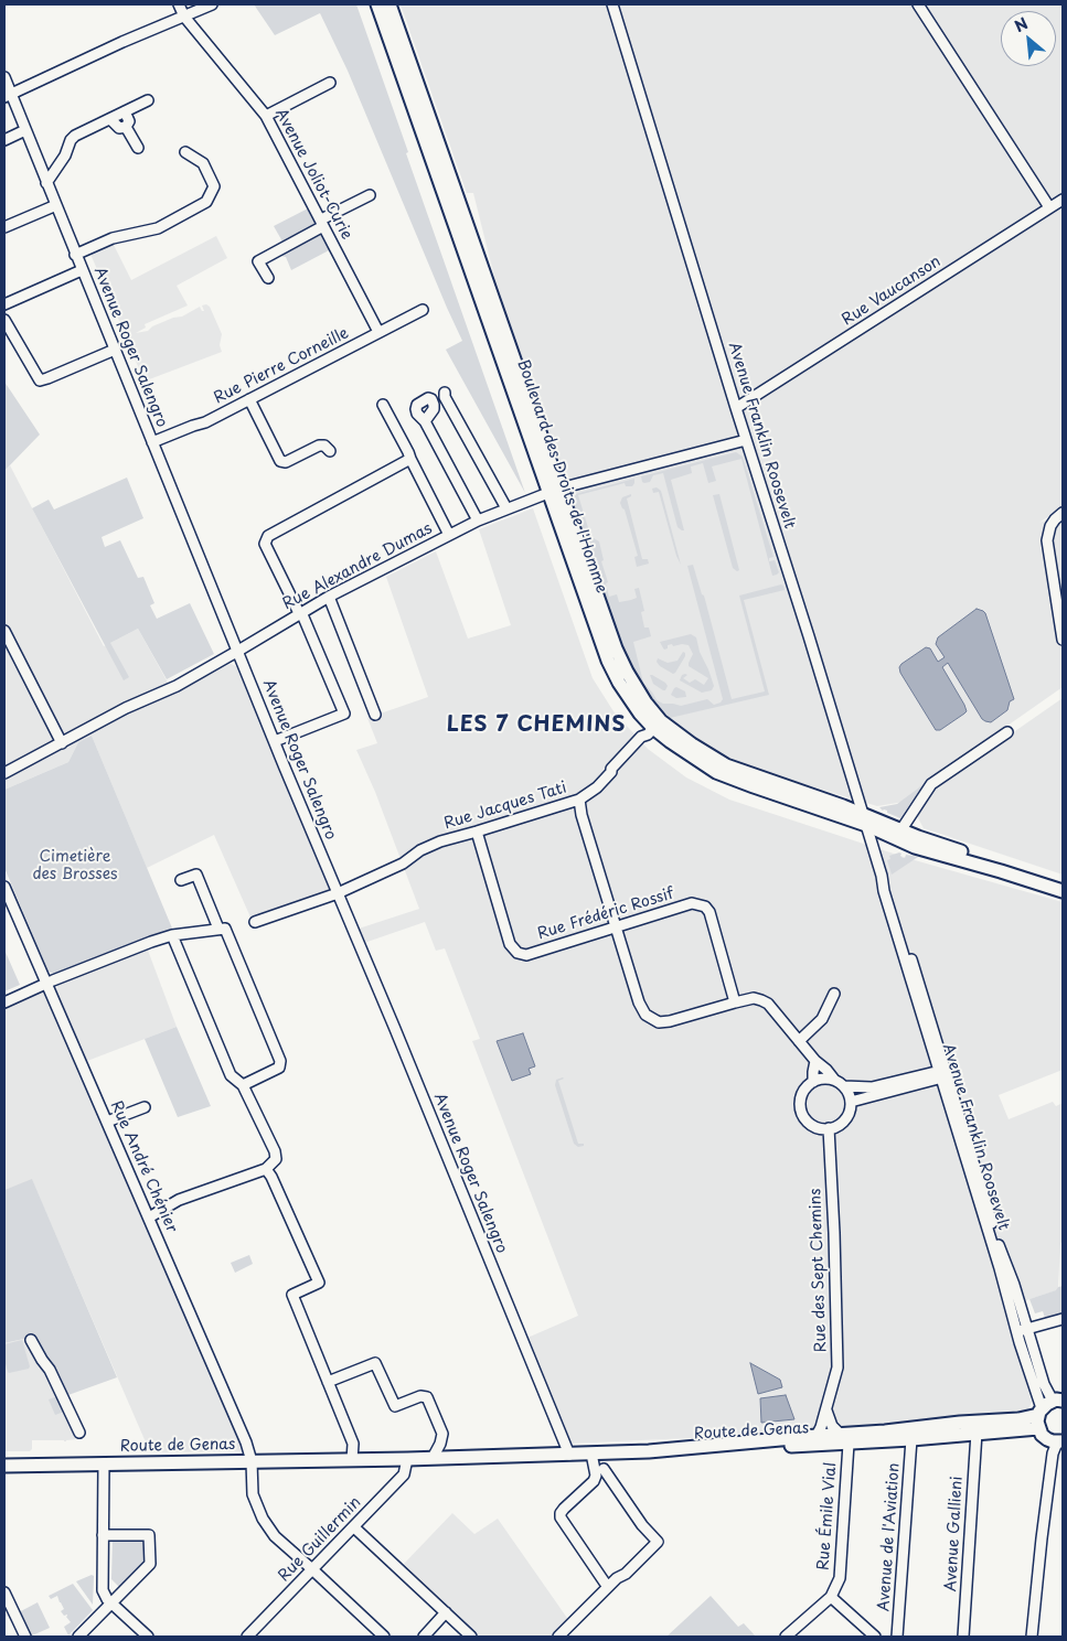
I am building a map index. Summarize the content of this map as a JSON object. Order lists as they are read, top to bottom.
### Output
{
  "streets": {
    "main road": ["Boulevard des Droits de l'Homme", "Route de Genas"],
    "street": [
      "Avenue Joliot-Curie",
      "Rue Vaucanson",
      "Avenue Roger Salengro",
      "Rue Pierre Corneille",
      "Avenue Franklin Roosevelt",
      "Rue Alexandre Dumas",
      "Rue Jacques Tati",
      "Rue Frédéric Rossif",
      "Rue André Chénier",
      "Rue des Sept Chemins",
      "Rue Émile Vial",
      "Avenue Gallieni",
      "Avenue de l'Aviation",
      "Rue Guillermin"
    ]
  },
  "crossings": [
    ["Avenue Joliot-Curie", "Rue Pierre Corneille"],
    ["Rue Vaucanson", "Avenue Franklin Roosevelt"],
    ["Avenue Roger Salengro", "Rue Pierre Corneille"],
    ["Avenue Roger Salengro", "Rue Alexandre Dumas"],
    ["Avenue Roger Salengro", "Rue Jacques Tati"],
    ["Avenue Roger Salengro", "Route de Genas"],
    ["Avenue Franklin Roosevelt", "Boulevard des Droits de l'Homme"],
    ["Avenue Franklin Roosevelt", "Rue Alexandre Dumas"],
    ["Avenue Franklin Roosevelt", "Route de Genas"],
    ["Boulevard des Droits de l'Homme", "Rue Alexandre Dumas"],
    ["Boulevard des Droits de l'Homme", "Rue Jacques Tati"],
    ["Rue Jacques Tati", "Rue Frédéric Rossif"],
    ["Rue André Chénier", "Route de Genas"],
    ["Rue André Chénier", "Rue Guillermin"],
    ["Rue des Sept Chemins", "Route de Genas"],
    ["Route de Genas", "Rue Émile Vial"],
    ["Route de Genas", "Avenue Gallieni"],
    ["Route de Genas", "Avenue de l'Aviation"],
    ["Route de Genas", "Rue Guillermin"]
  ],
  "districts": ["LES 7 CHEMINS"],
  "parks": ["Cimetière des Brosses"],
  "north": "top left"
}
